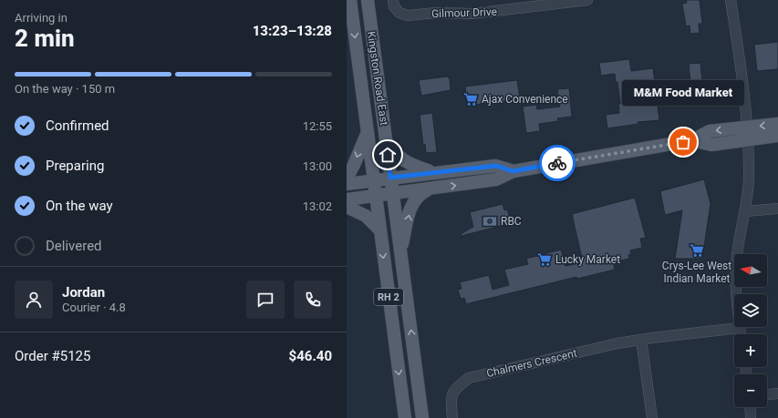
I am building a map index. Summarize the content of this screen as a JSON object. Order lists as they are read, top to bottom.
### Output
{
  "streets": {
    "main road": ["Kingston Road East", "RH 2"],
    "street": ["Gilmour Drive", "Chalmers Crescent"]
  },
  "crossings": [
    ["Kingston Road East", "RH 2"]
  ],
  "places": {
    "supermarket": ["Ajax Convenience", "Crys-Lee West Indian Market", "Lucky Market"],
    "other": ["M&M Food Market"],
    "bank": ["RBC"]
  },
  "north": "left",
  "page": {
    "heading": ["2 min", "Arriving in", "13:23–13:28"],
    "panel": [
      "Jordan",
      "Courier · 4.8",
      "Order #5125",
      "$46.40"
    ],
    "bar": "On the way · 150 m",
    "bubble": "M&M Food Market",
    "list": [
      ["Confirmed", "12:55"],
      ["Preparing", "13:00"],
      ["On the way", "13:02"],
      "Delivered"
    ],
    "map_buttons": ["+", "−"]
  }
}
